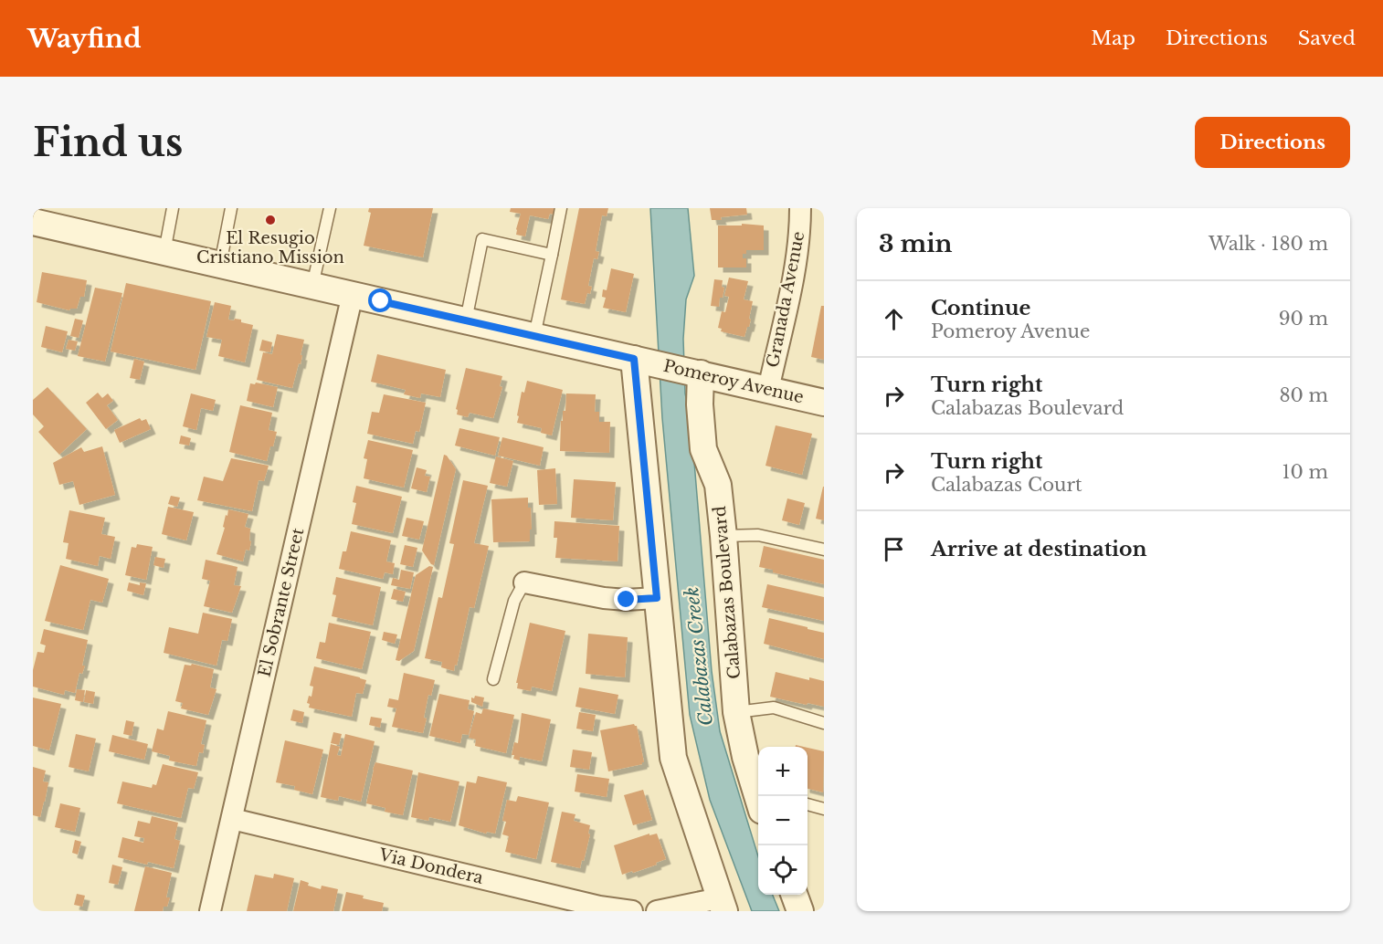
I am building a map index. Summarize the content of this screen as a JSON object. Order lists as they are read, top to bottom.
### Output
{
  "streets": {
    "street": [
      "Granada Avenue",
      "Pomeroy Avenue",
      "Calabazas Boulevard",
      "El Sobrante Street",
      "Via Dondera"
    ]
  },
  "crossings": [
    ["Granada Avenue", "Pomeroy Avenue"],
    ["Pomeroy Avenue", "Calabazas Boulevard"],
    ["Pomeroy Avenue", "El Sobrante Street"],
    ["El Sobrante Street", "Via Dondera"]
  ],
  "water": ["Calabazas Creek"],
  "places": ["El Resugio Cristiano Mission"],
  "page": {
    "header": "Wayfind",
    "nav": ["Map", "Directions", "Saved"],
    "buttons": "Directions",
    "title": "Find us",
    "heading": ["3 min", "Walk · 180 m"],
    "list": [
      ["Continue", "Pomeroy Avenue", "90 m"],
      ["Turn right", "Calabazas Boulevard", "80 m"],
      ["Turn right", "Calabazas Court", "10 m"],
      "Arrive at destination"
    ],
    "map_buttons": ["+", "−"]
  }
}
